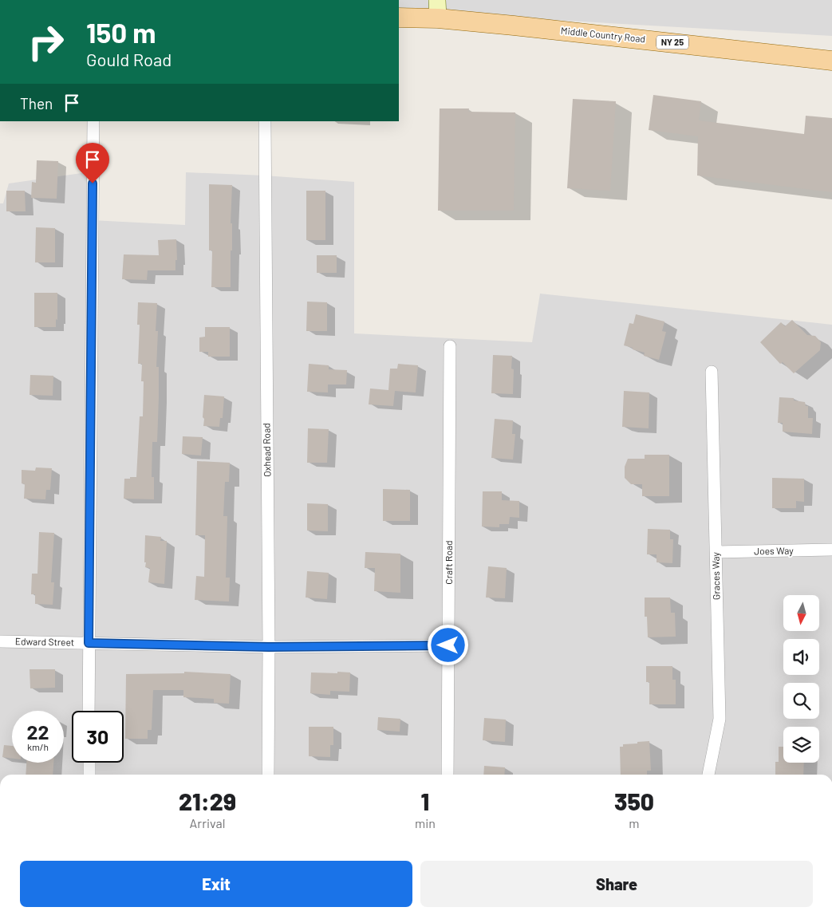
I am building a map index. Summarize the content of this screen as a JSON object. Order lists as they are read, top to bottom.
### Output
{
  "streets": {
    "main road": ["Middle Country Road", "NY 25"],
    "street": [
      "Oxhead Road",
      "Joes Way",
      "Craft Road",
      "Graces Way",
      "Edward Street"
    ]
  },
  "crossings": [
    ["Oxhead Road", "Edward Street"],
    ["Joes Way", "Graces Way"],
    ["Craft Road", "Edward Street"]
  ],
  "north": "bottom",
  "page": {
    "turn": ["150 m", "Gould Road"],
    "then": "Then",
    "speed": "22 km/h",
    "limit": "30",
    "eta": [
      "21:29",
      "Arrival",
      "1",
      "min",
      "350",
      "m"
    ],
    "buttons": ["Exit", "Share"]
  }
}
